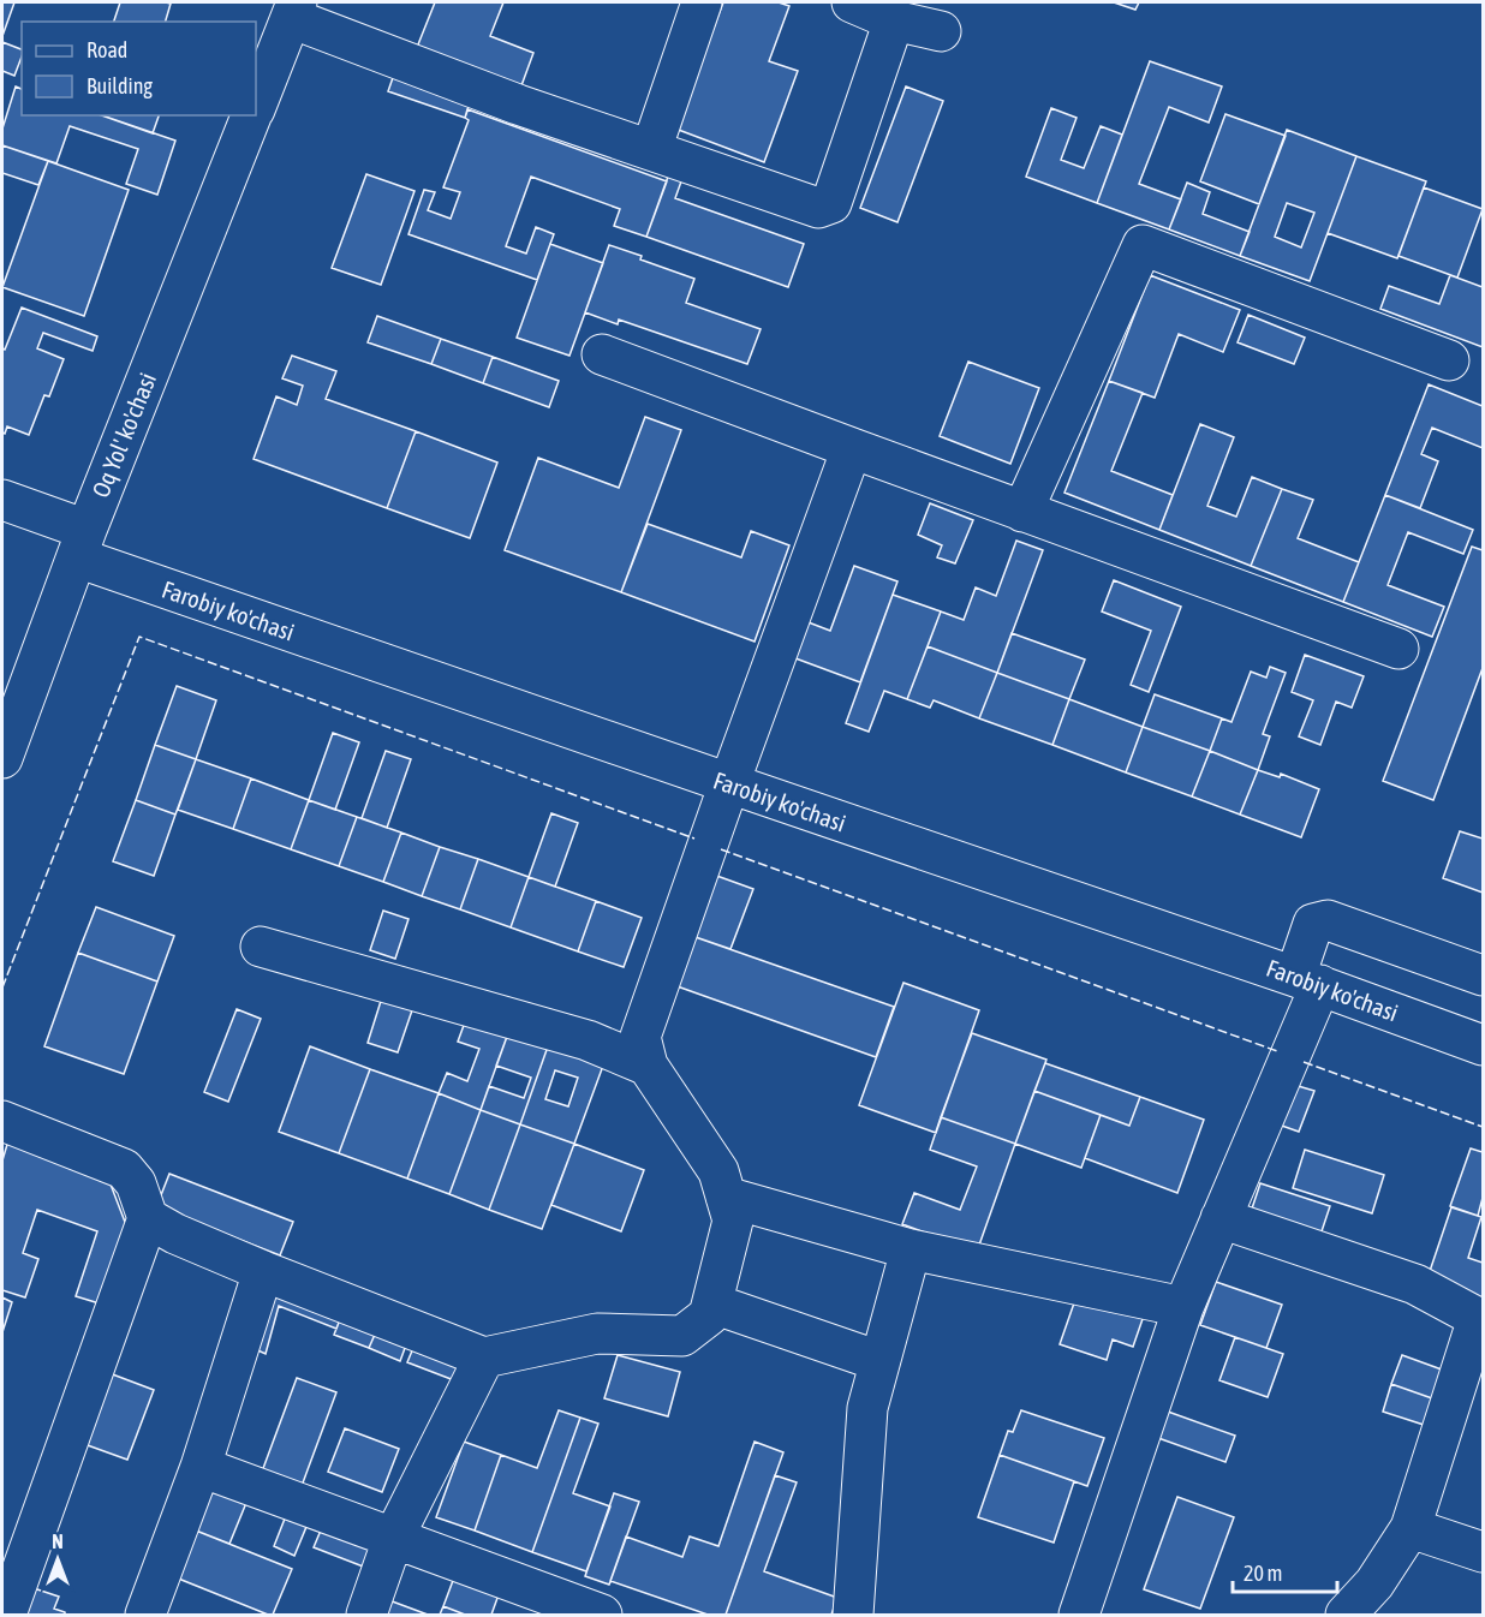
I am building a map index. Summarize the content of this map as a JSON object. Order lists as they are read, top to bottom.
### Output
{
  "streets": {
    "street": ["Oq Yol' ko'chasi", "Farobiy ko'chasi"]
  },
  "crossings": [
    ["Oq Yol' ko'chasi", "Farobiy ko'chasi"]
  ],
  "legend": ["Road", "Building"],
  "scale_bar": "20 m",
  "north": "top"
}
